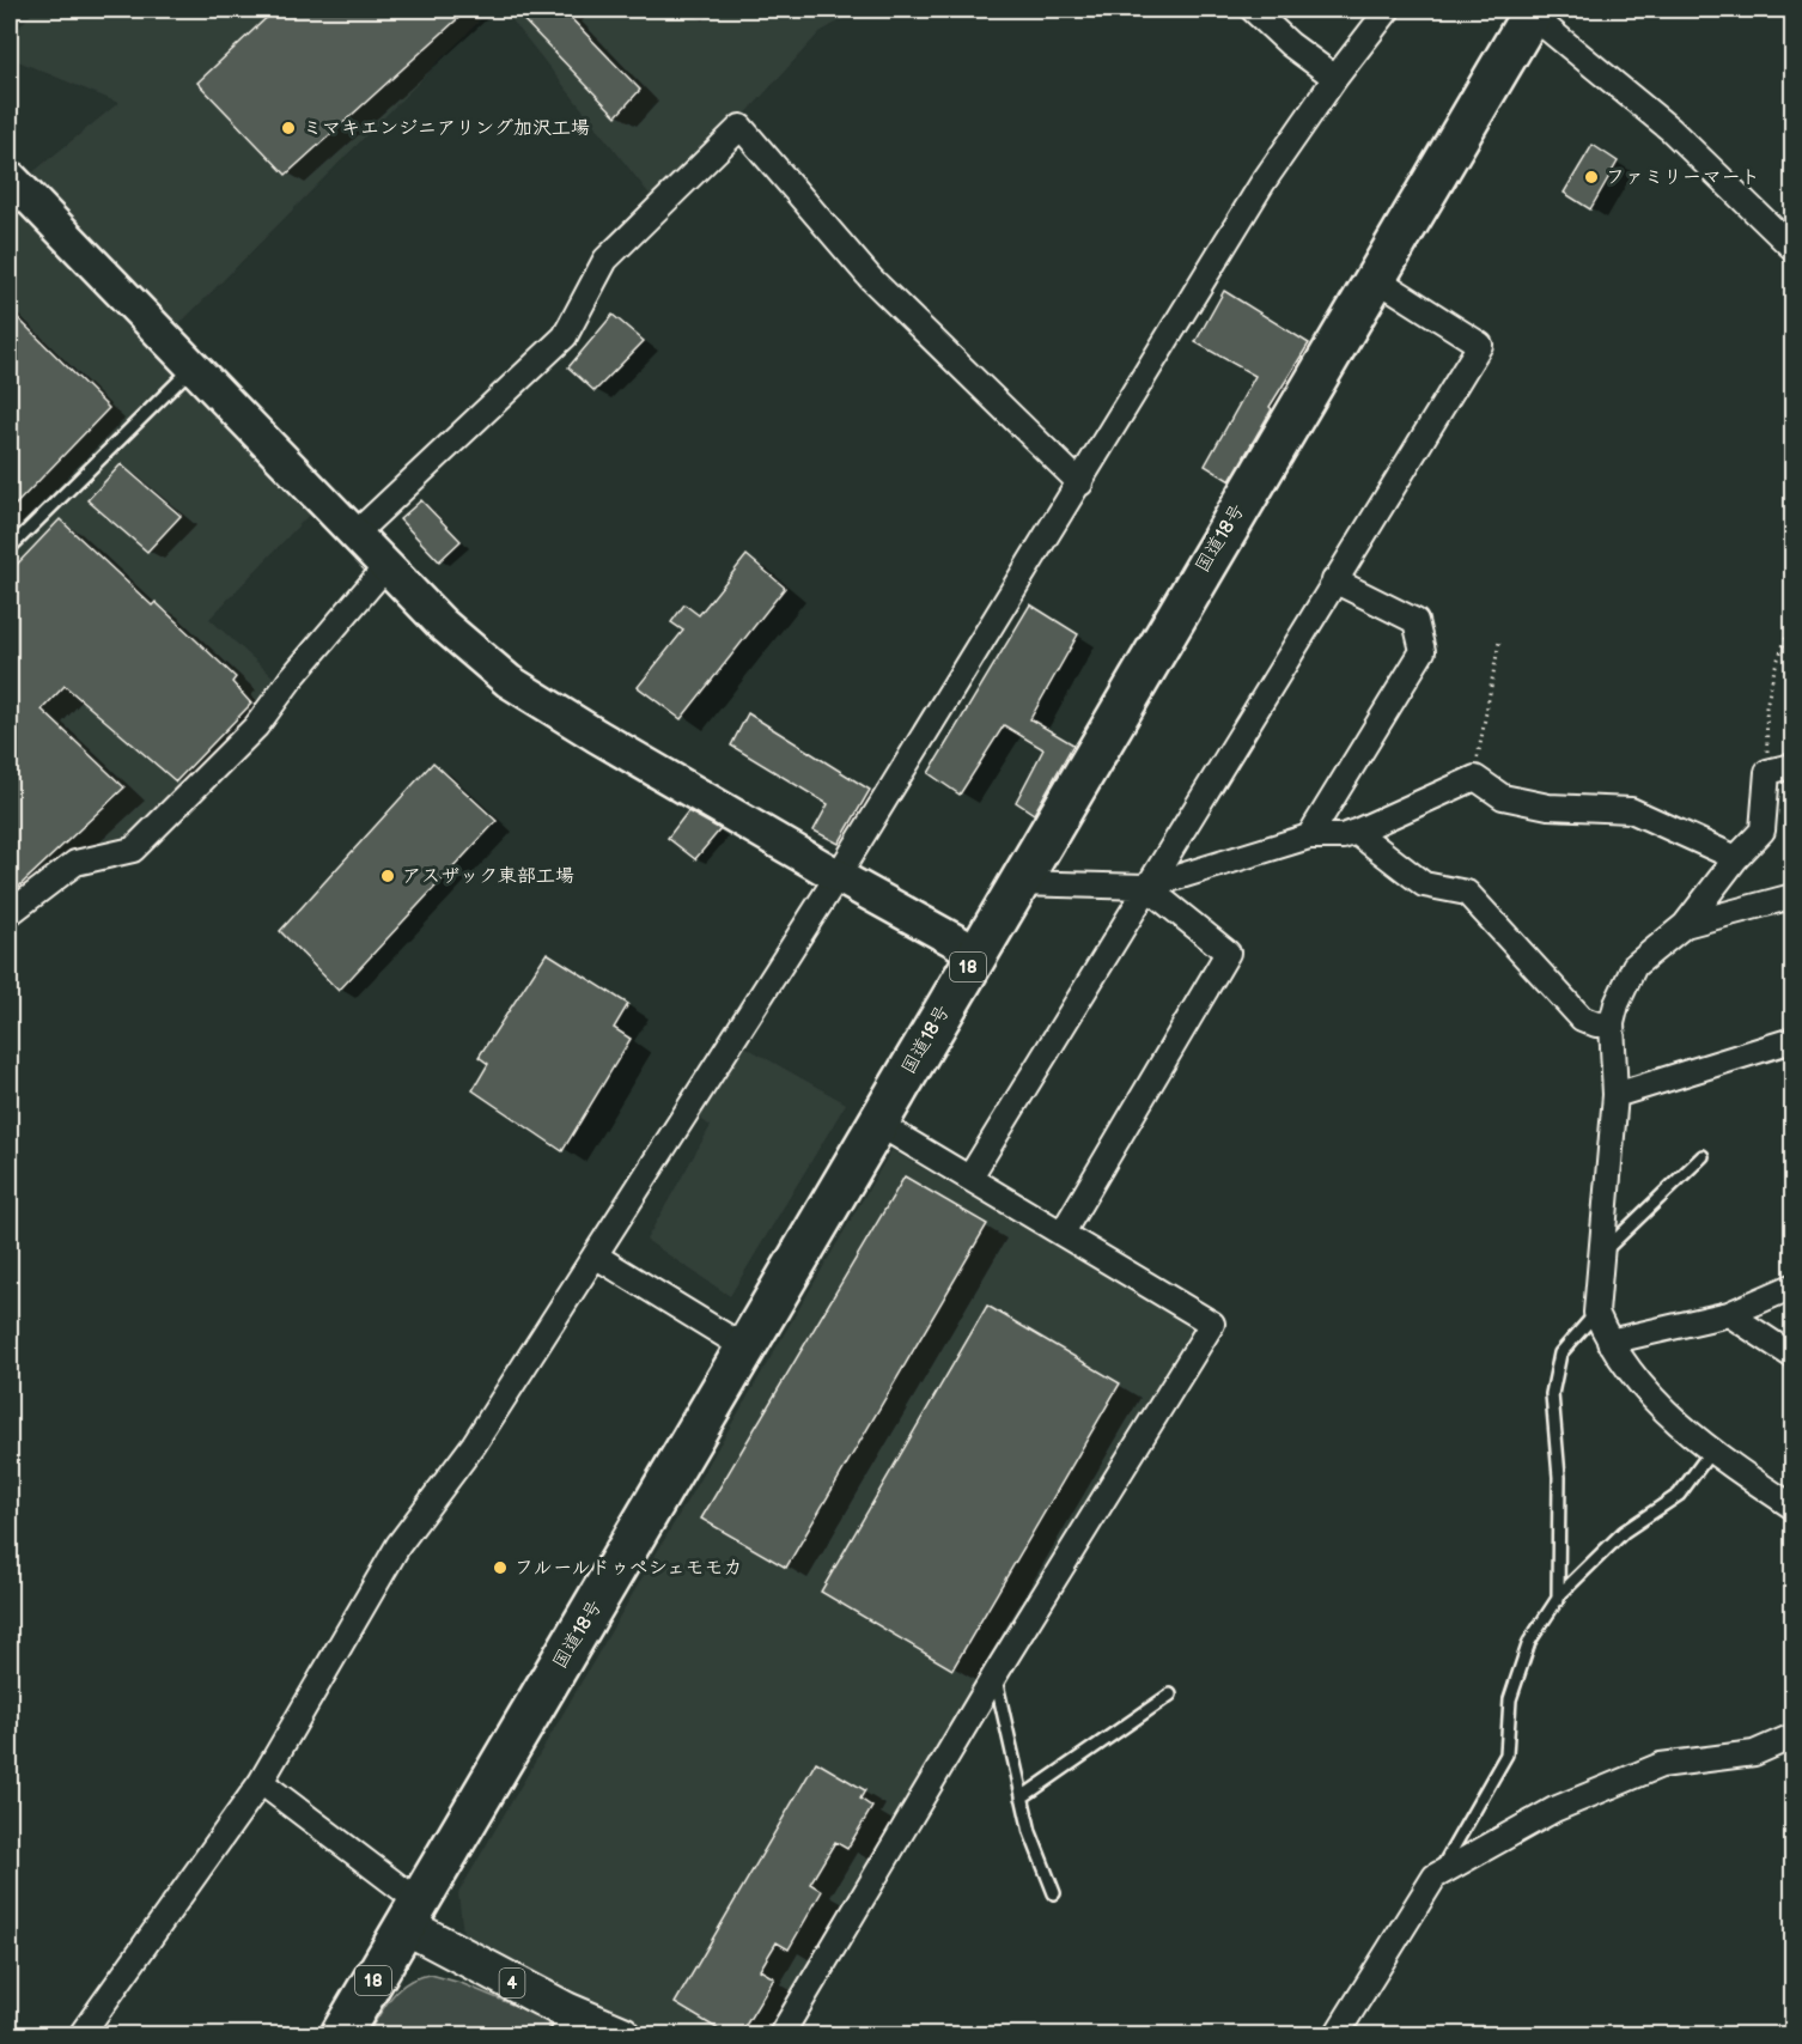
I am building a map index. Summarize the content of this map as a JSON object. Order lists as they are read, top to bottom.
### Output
{
  "streets": {
    "highway": ["国道18号", "18"],
    "main road": ["4"]
  },
  "crossings": [
    ["国道18号", "4"]
  ],
  "places": [
    "ミマキエンジニアリング加沢工場",
    "ファミリーマート",
    "アスザック東部工場",
    "フルールドゥぺシェモモカ"
  ]
}
